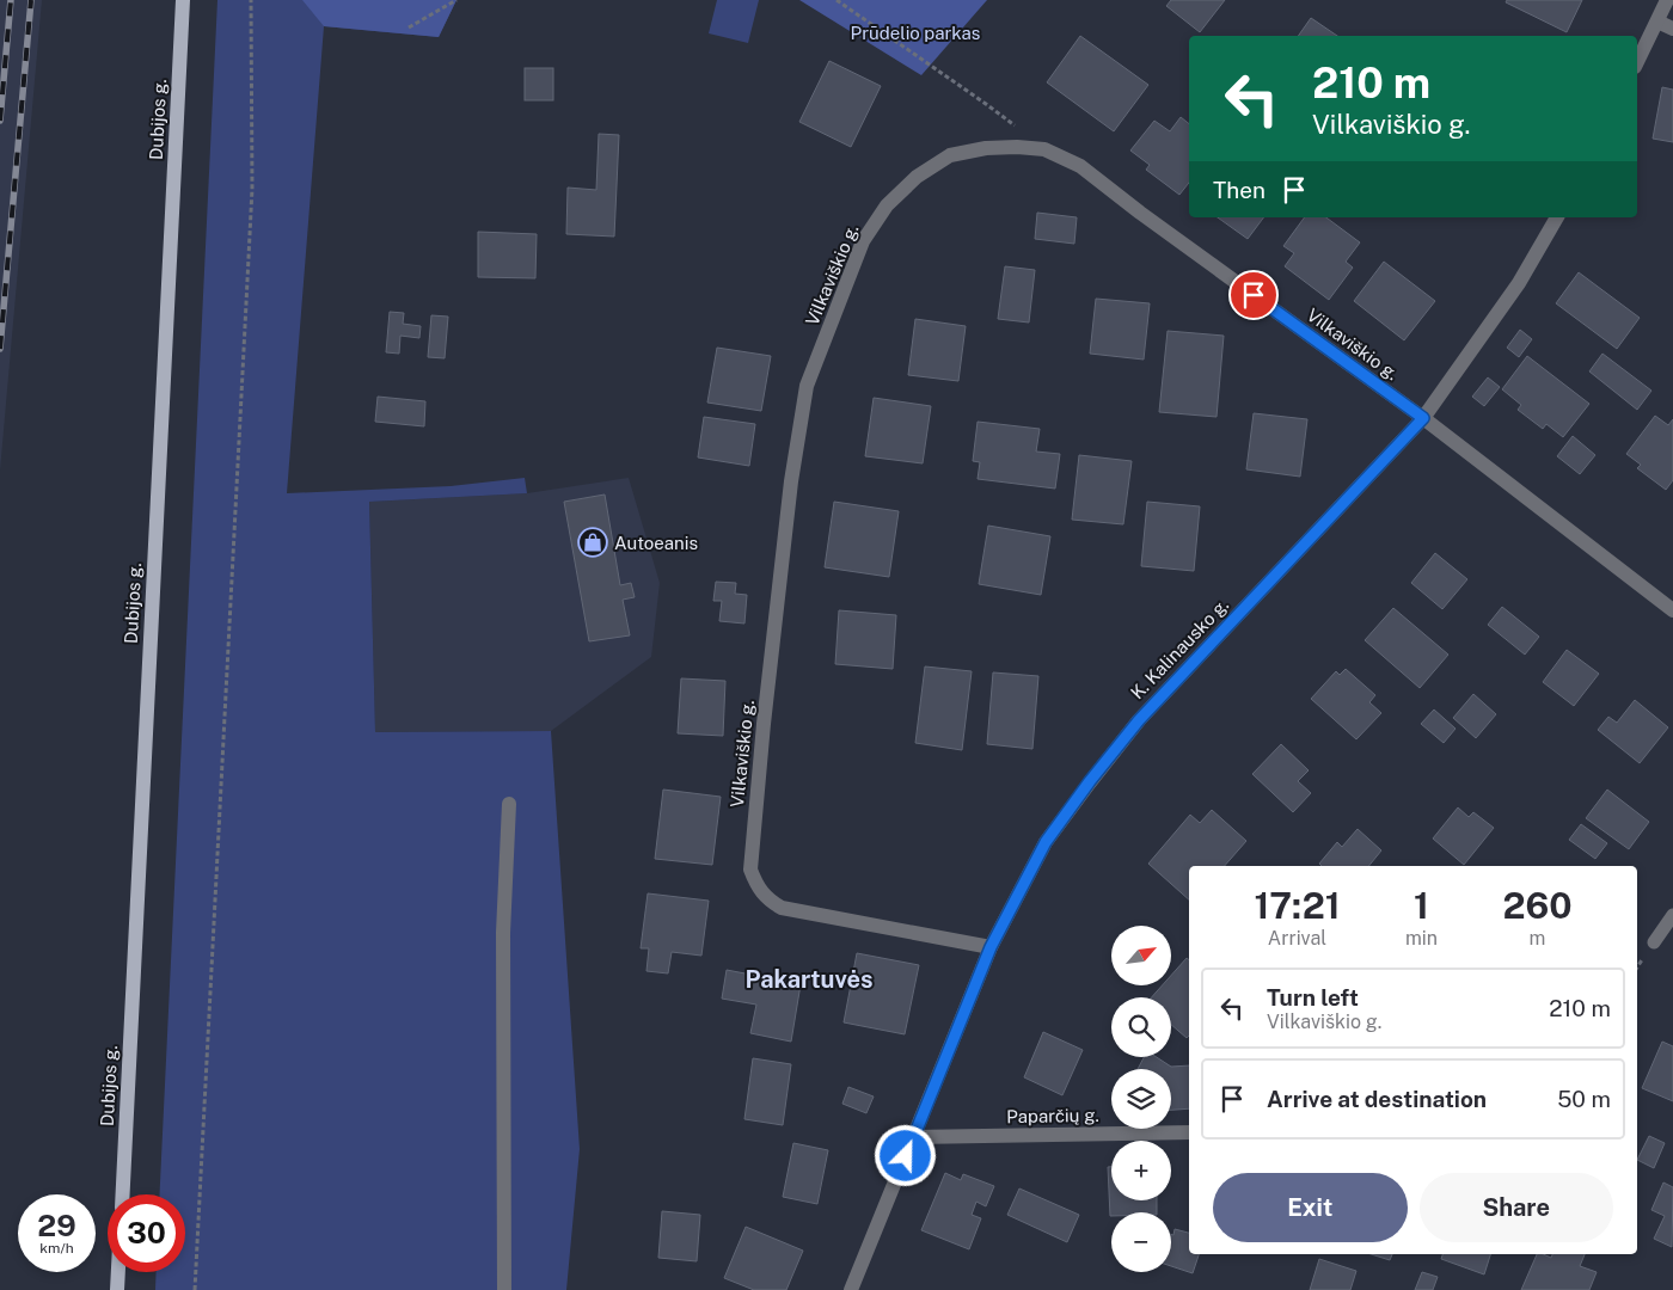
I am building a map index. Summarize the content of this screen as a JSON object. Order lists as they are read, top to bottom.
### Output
{
  "streets": {
    "main road": ["Dubijos g."],
    "street": ["Vilkaviškio g.", "K. Kalinausko g.", "Paparčių g."]
  },
  "crossings": [
    ["Vilkaviškio g.", "K. Kalinausko g."],
    ["K. Kalinausko g.", "Paparčių g."]
  ],
  "districts": ["Pakartuvės"],
  "parks": ["Prūdelio parkas"],
  "places": {
    "shop": ["Autoeanis"]
  },
  "north": "top right",
  "page": {
    "turn": ["210 m", "Vilkaviškio g."],
    "then": "Then",
    "eta": [
      "17:21",
      "Arrival",
      "1",
      "min",
      "260",
      "m"
    ],
    "map_buttons": ["+", "−"],
    "list": [
      {
        "name": "Turn left",
        "note": "Vilkaviškio g.",
        "value": "210 m"
      },
      {
        "name": "Arrive at destination",
        "value": "50 m"
      }
    ],
    "buttons": ["Exit", "Share"],
    "speed": "29 km/h",
    "limit": "30"
  }
}
